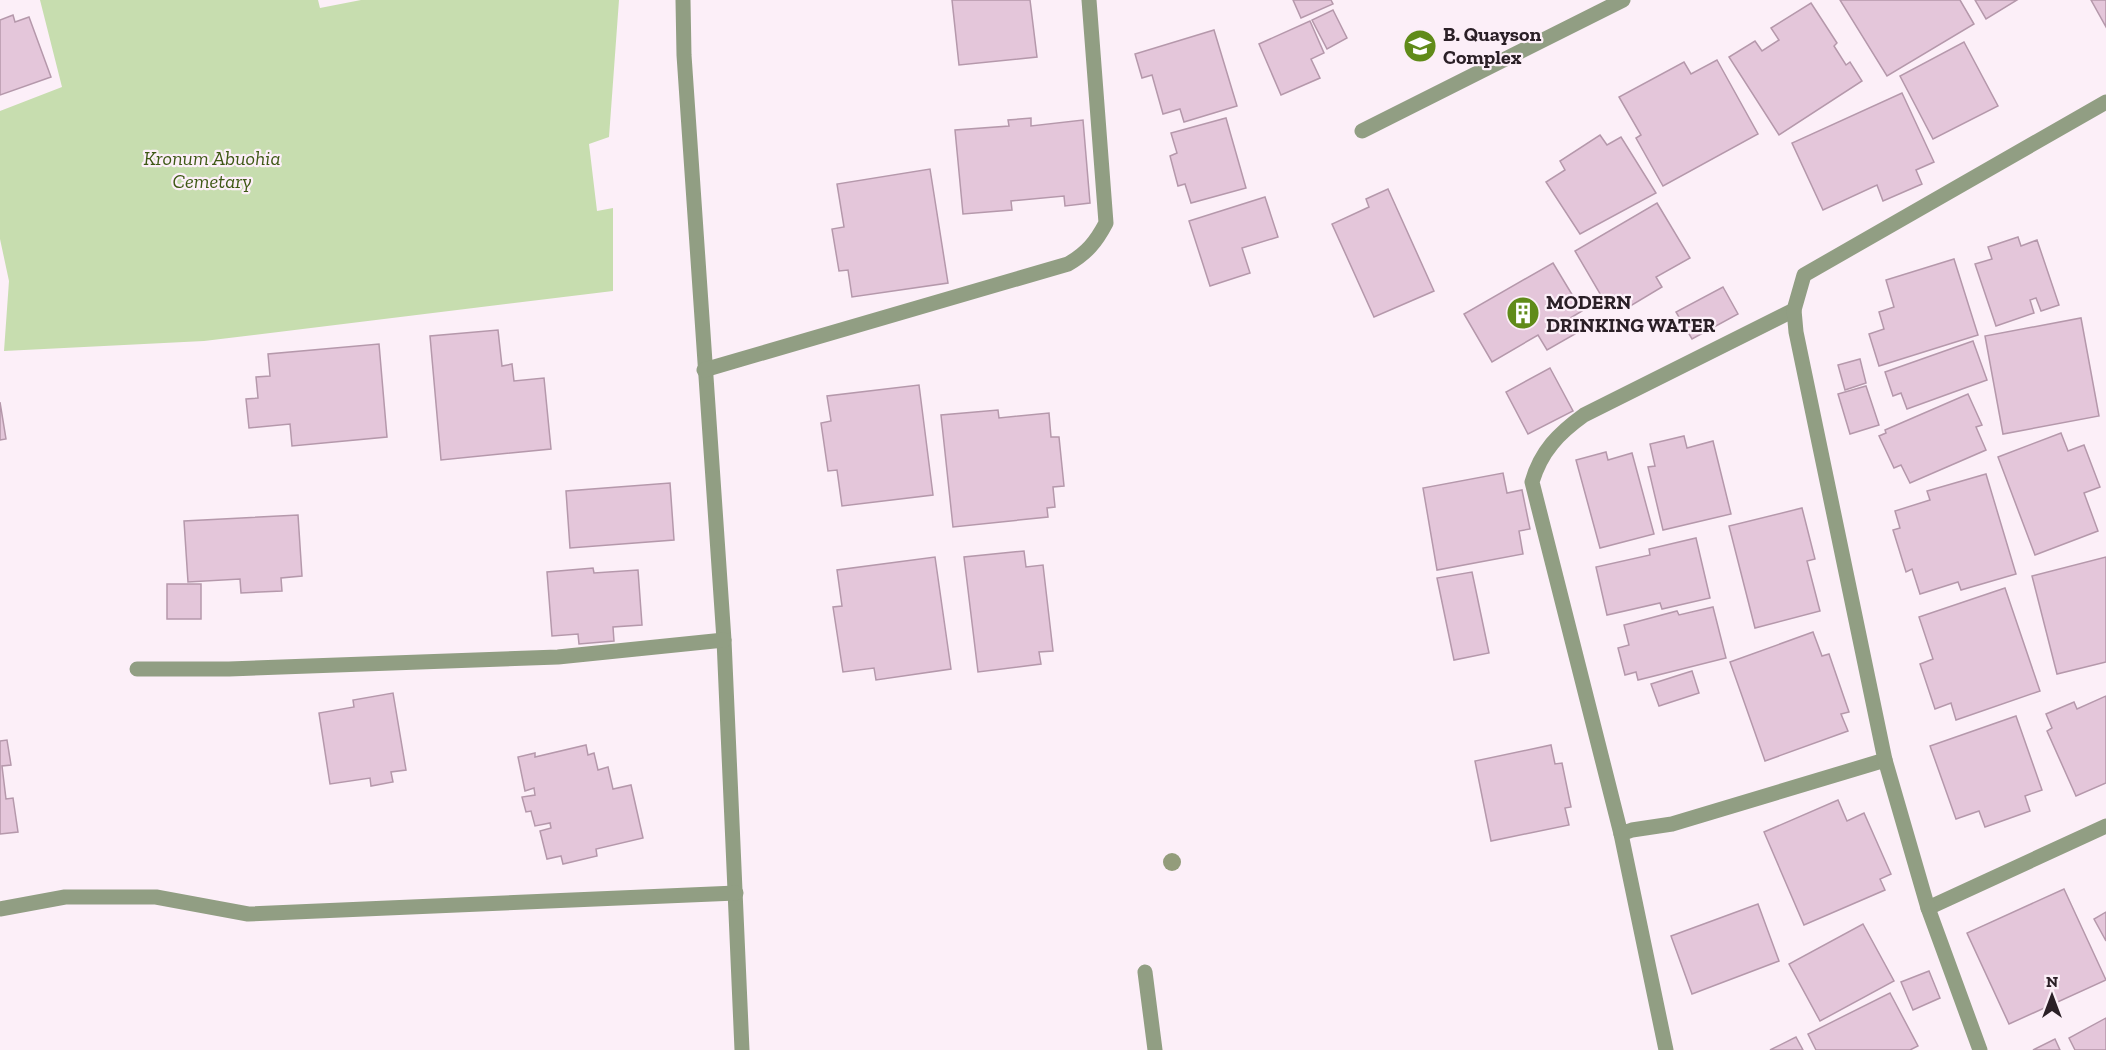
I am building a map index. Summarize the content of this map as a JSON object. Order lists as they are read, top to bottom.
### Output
{
  "parks": ["Kronum Abuohia Cemetary"],
  "places": {
    "school or university": ["B. Quayson Complex"],
    "building": ["MODERN DRINKING WATER"]
  },
  "north": "top"
}
